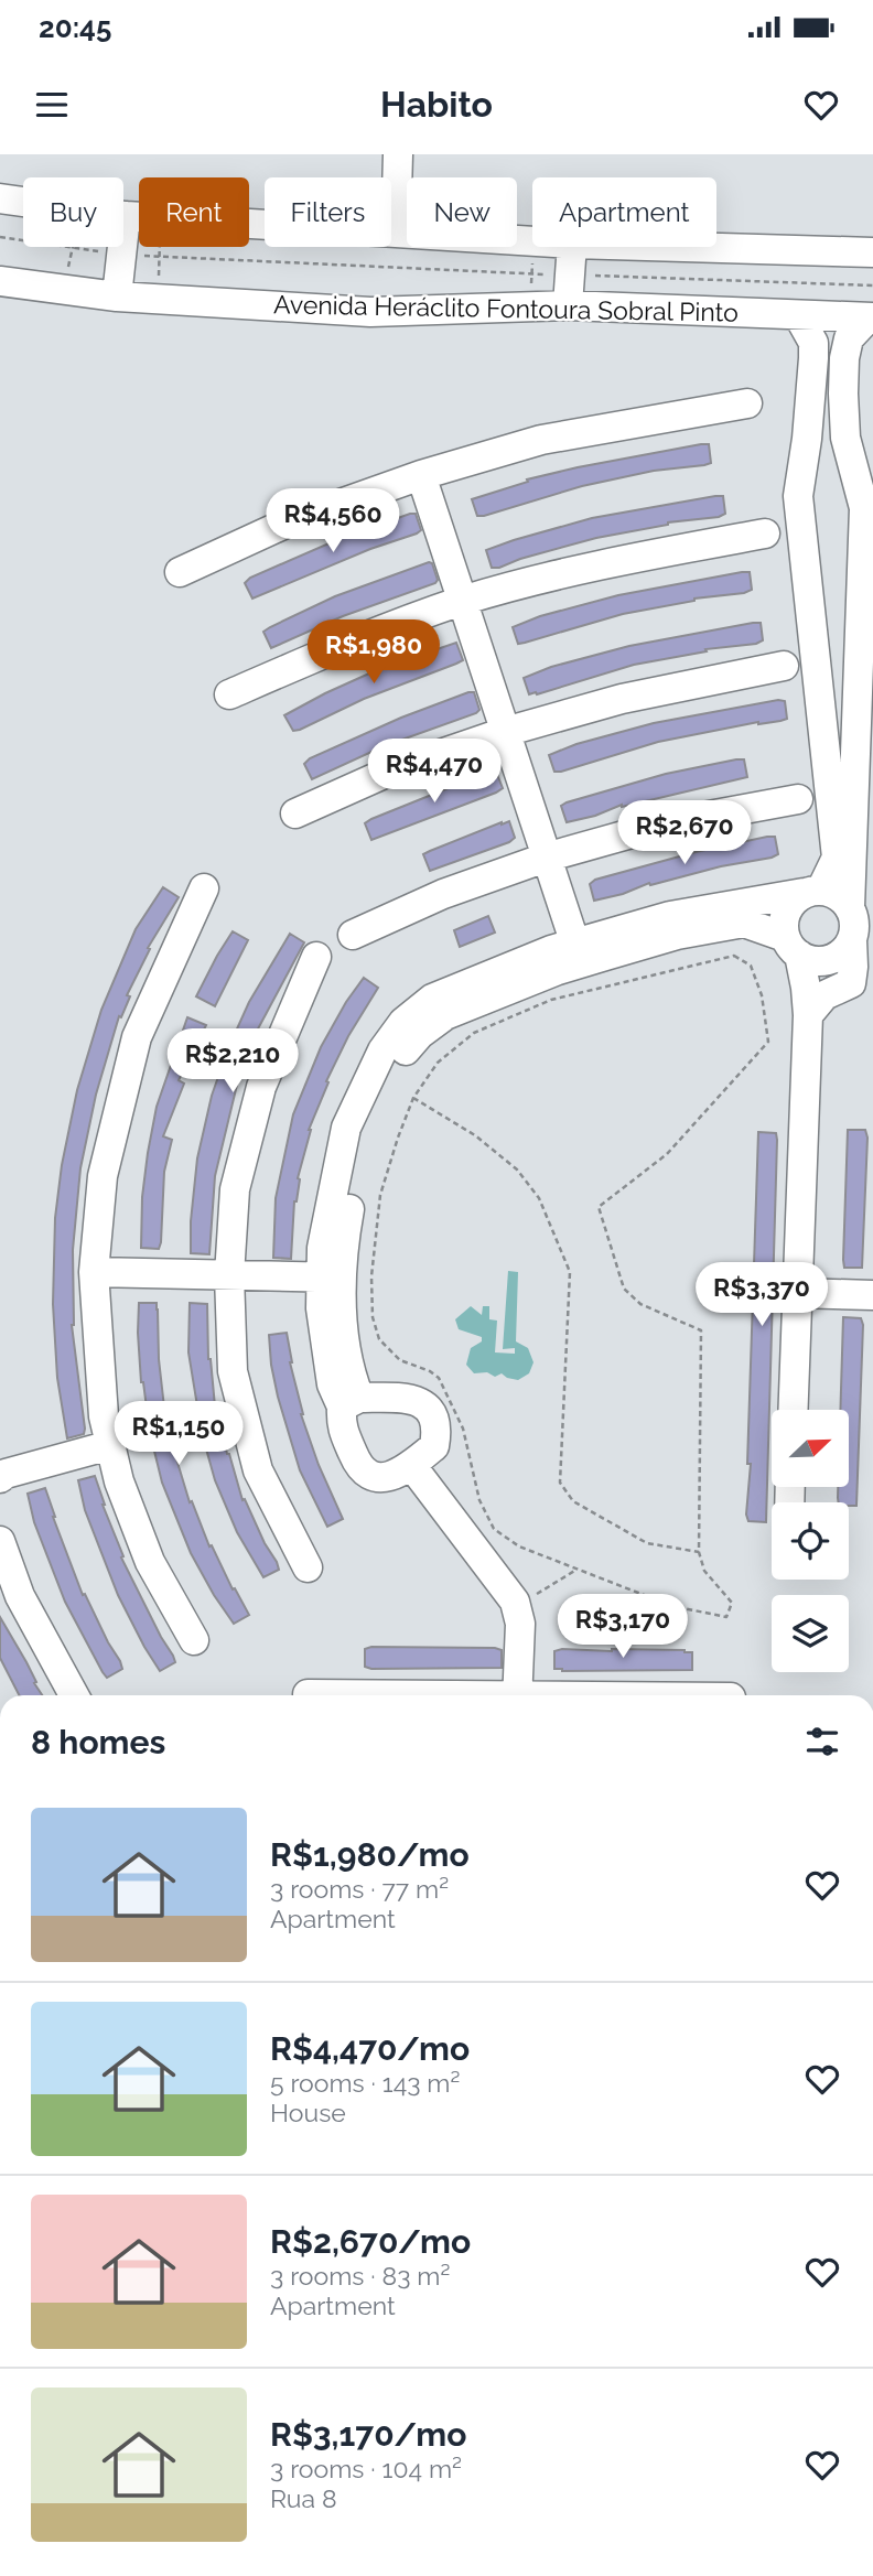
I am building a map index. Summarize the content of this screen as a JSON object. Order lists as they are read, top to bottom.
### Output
{
  "streets": {
    "street": ["Avenida Heráclito Fontoura Sobral Pinto"]
  },
  "north": "top right",
  "page": {
    "status": "20:45",
    "header": "Habito",
    "chip": [
      "Buy",
      "Rent",
      "Filters",
      "New",
      "Apartment"
    ],
    "price": [
      "R$4,560",
      "R$1,980",
      "R$4,470",
      "R$2,670",
      "R$2,210",
      "R$3,370",
      "R$1,150",
      "R$3,170"
    ],
    "heading": "8 homes",
    "list": [
      {
        "name": "R$1,980/mo",
        "note": "3 rooms · 77 m² · Apartment"
      },
      {
        "name": "R$4,470/mo",
        "note": "5 rooms · 143 m² · House"
      },
      {
        "name": "R$2,670/mo",
        "note": "3 rooms · 83 m² · Apartment"
      },
      {
        "name": "R$3,170/mo",
        "note": "3 rooms · 104 m² · Rua 8"
      }
    ]
  }
}
